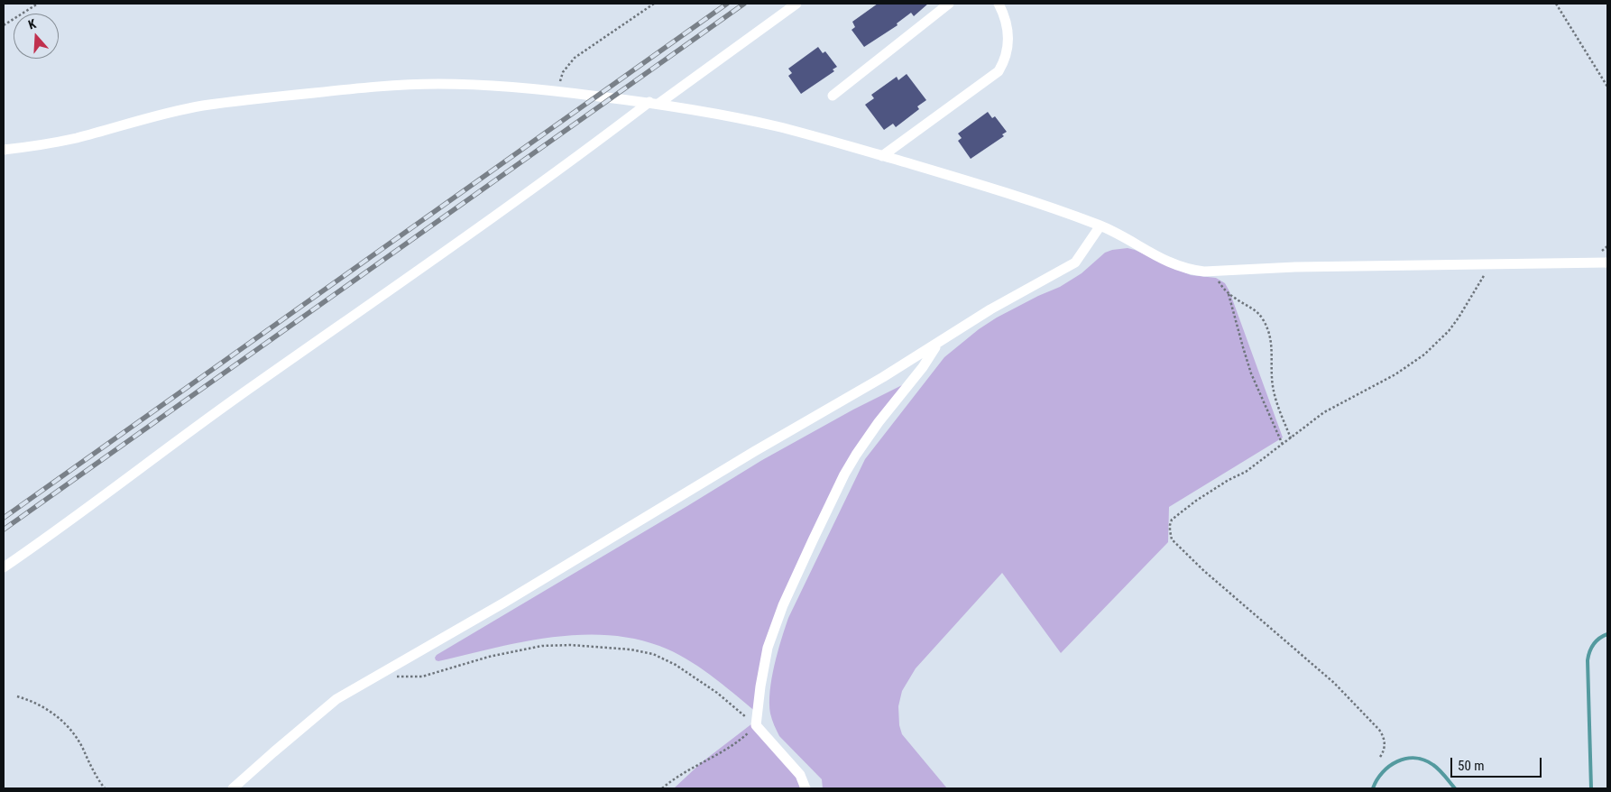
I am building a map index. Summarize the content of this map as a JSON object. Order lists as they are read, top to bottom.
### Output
{
  "scale_bar": "50 m",
  "north": "top"
}
